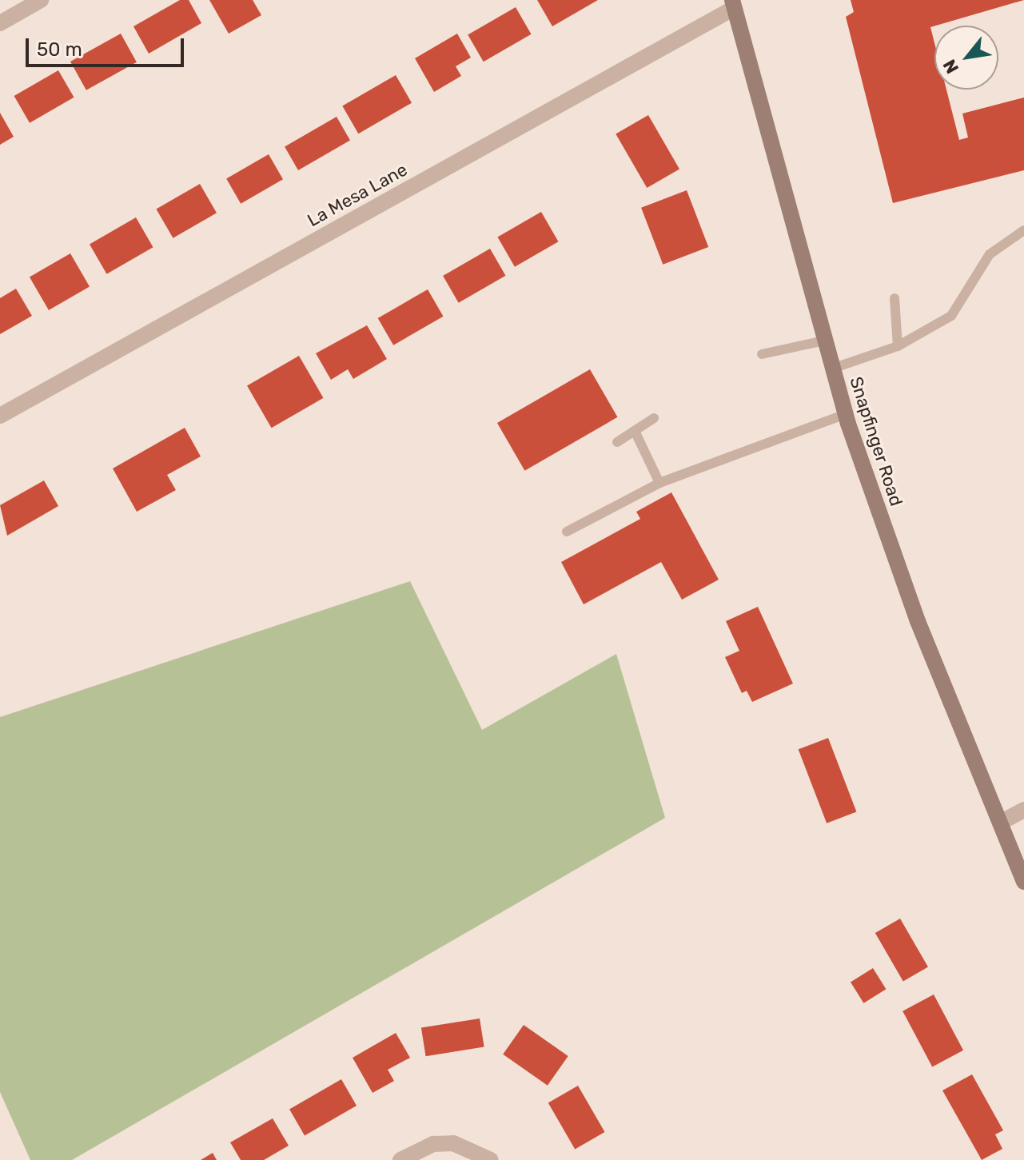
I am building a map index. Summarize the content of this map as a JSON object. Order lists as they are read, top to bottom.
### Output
{
  "streets": {
    "street": ["La Mesa Lane", "Snapfinger Road"]
  },
  "crossings": [
    ["La Mesa Lane", "Snapfinger Road"]
  ],
  "scale_bar": "50 m",
  "north": "bottom left"
}
